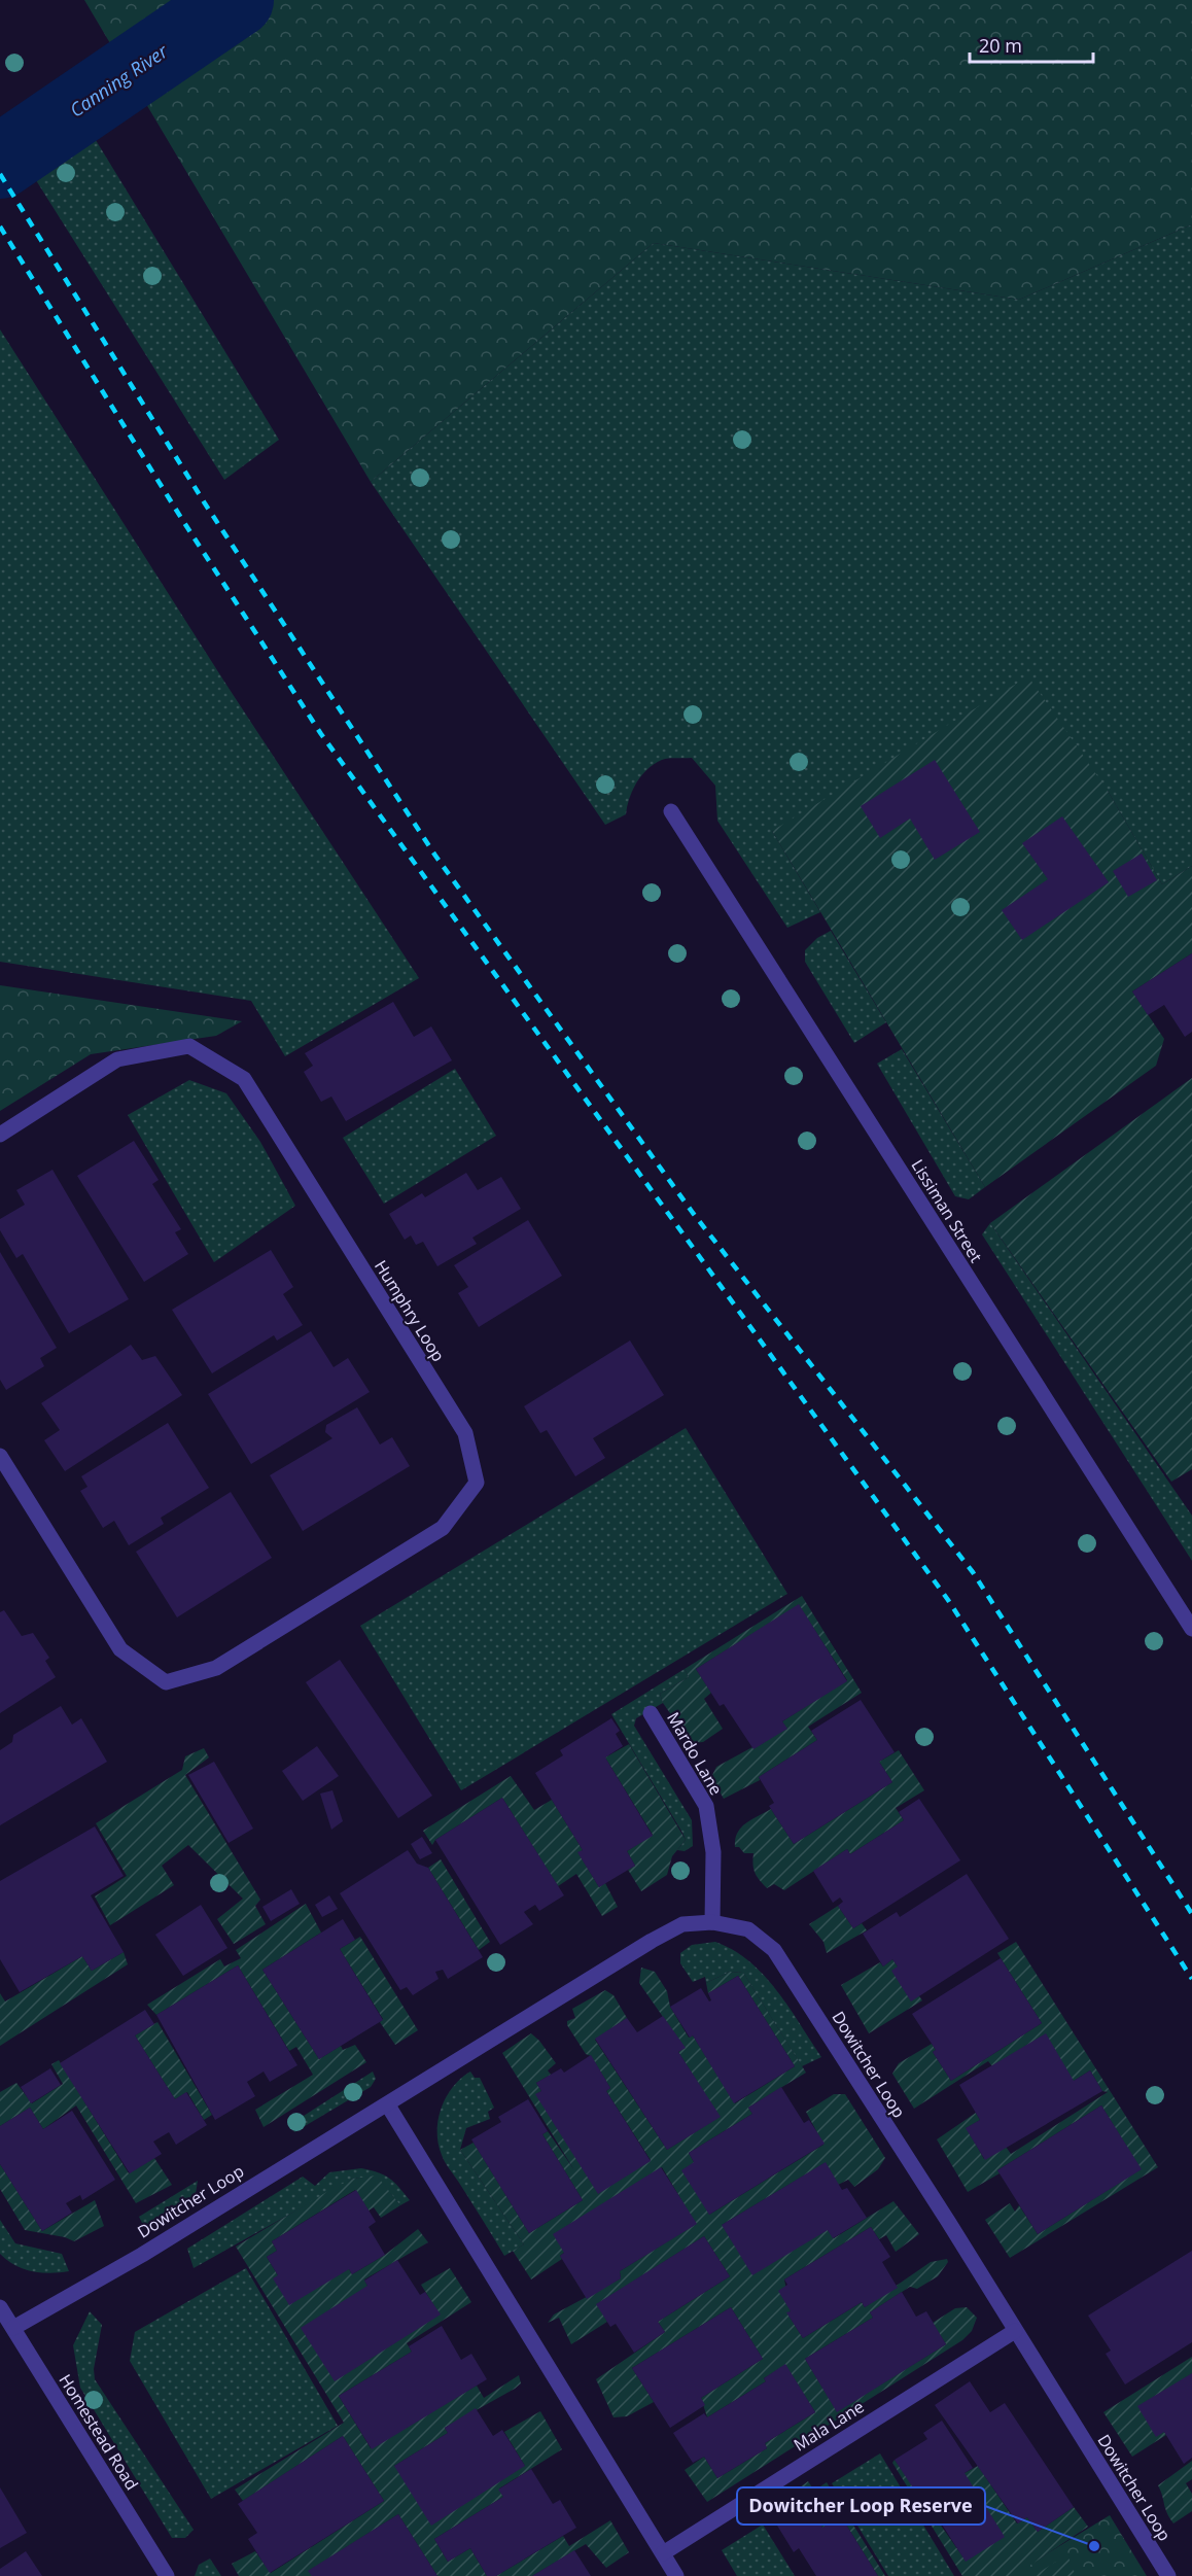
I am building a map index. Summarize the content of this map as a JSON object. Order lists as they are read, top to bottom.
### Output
{
  "streets": {
    "street": [
      "Lissiman Street",
      "Humphry Loop",
      "Mardo Lane",
      "Dowitcher Loop",
      "Mala Lane",
      "Homestead Road"
    ]
  },
  "crossings": [
    ["Mardo Lane", "Dowitcher Loop"],
    ["Dowitcher Loop", "Mala Lane"],
    ["Dowitcher Loop", "Homestead Road"]
  ],
  "water": ["Canning River"],
  "places": ["Dowitcher Loop Reserve"],
  "scale_bar": "20 m"
}
